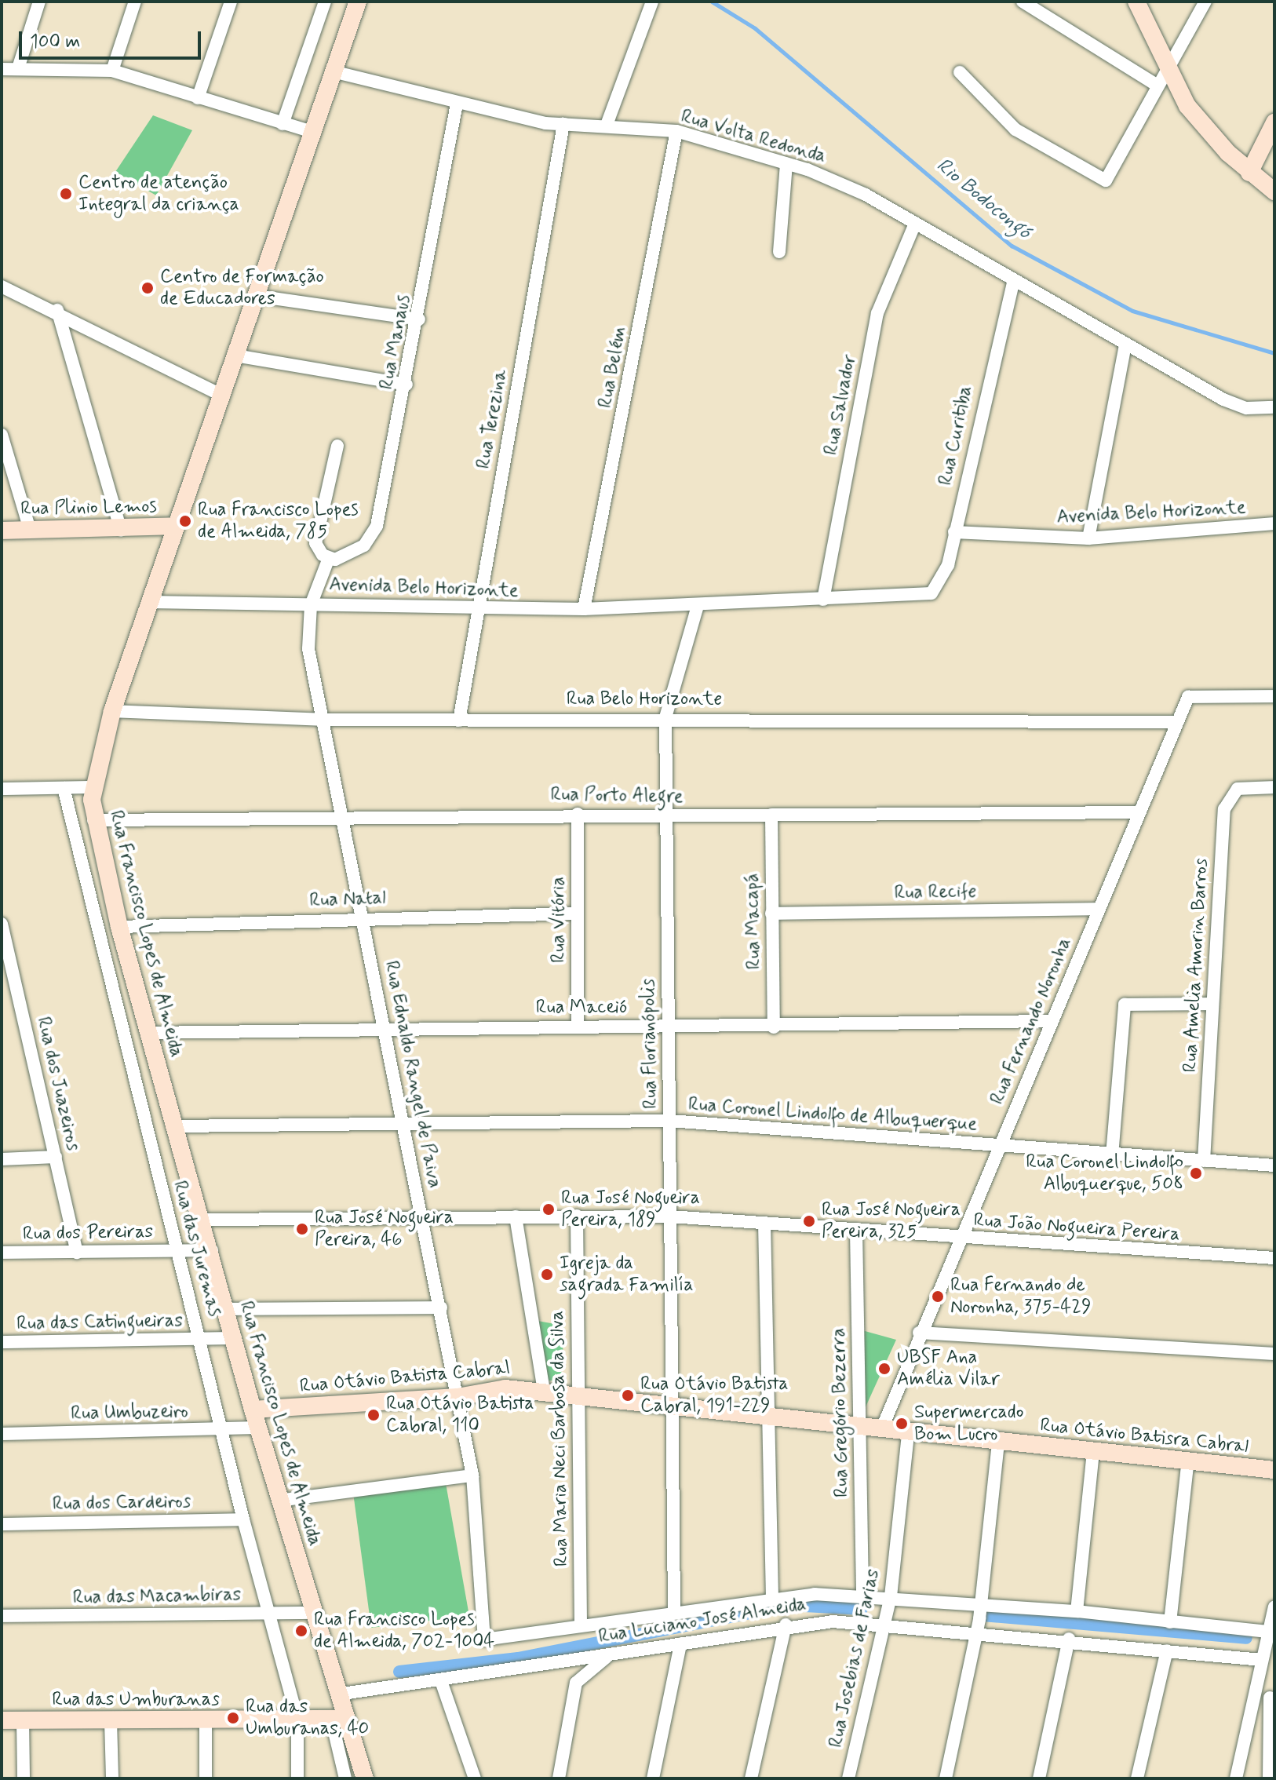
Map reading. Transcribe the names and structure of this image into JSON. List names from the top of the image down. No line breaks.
{"streets":{"main road":["Rua Plinio Lemos","Rua Francisco Lopes de Almeida","Rua Otávio Batista Cabral","Rua Otávio Batisra Cabral","Rua das Umburanas"],"street":["Rua Volta Redonda","Rua Manaus","Rua Belém","Rua Salvador","Rua Terezina","Rua Curitiba","Avenida Belo Horizonte","Rua Belo Horizonte","Rua Porto Alegre","Rua Recife","Rua Natal","Rua Vitória","Rua Macapá","Rua Amelia Amorin Barros","Rua Maceió","Rua Fernando Noronha","Rua Florianópolis","Rua Ednaldo Rangel de Paiva","Rua dos Juazeiros","Rua Coronel Lindolfo de Albuquerque","Rua João Nogueira Pereira","Rua dos Pereiras","Rua das Juremas","Rua das Catingueiras","Rua Umbuzeiro","Rua Gregório Bezerra","Rua Maria Neci Barbosa da Silva","Rua dos Cardeiros","Rua das Macambiras","Rua Luciano José Almeida","Rua Josebias de Farias"]},"crossings":[["Rua Volta Redonda","Rua Manaus"],["Rua Volta Redonda","Rua Belém"],["Rua Volta Redonda","Rua Salvador"],["Rua Volta Redonda","Rua Terezina"],["Rua Volta Redonda","Rua Curitiba"],["Rua Volta Redonda","Rua Francisco Lopes de Almeida"],["Rua Belém","Avenida Belo Horizonte"],["Rua Salvador","Rua Curitiba"],["Rua Terezina","Avenida Belo Horizonte"],["Rua Terezina","Rua Belo Horizonte"],["Rua Curitiba","Avenida Belo Horizonte"],["Rua Plinio Lemos","Rua Francisco Lopes de Almeida"],["Avenida Belo Horizonte","Rua Francisco Lopes de Almeida"],["Avenida Belo Horizonte","Rua Florianópolis"],["Rua Belo Horizonte","Rua Francisco Lopes de Almeida"],["Rua Belo Horizonte","Rua Fernando Noronha"],["Rua Belo Horizonte","Rua Florianópolis"],["Rua Porto Alegre","Rua Vitória"],["Rua Porto Alegre","Rua Macapá"],["Rua Porto Alegre","Rua Francisco Lopes de Almeida"],["Rua Porto Alegre","Rua Fernando Noronha"],["Rua Porto Alegre","Rua Florianópolis"],["Rua Porto Alegre","Rua Ednaldo Rangel de Paiva"],["Rua Recife","Rua Macapá"],["Rua Recife","Rua Fernando Noronha"],["Rua Natal","Rua Vitória"],["Rua Natal","Rua Francisco Lopes de Almeida"],["Rua Natal","Rua Ednaldo Rangel de Paiva"],["Rua Vitória","Rua Maceió"],["Rua Macapá","Rua Maceió"],["Rua Francisco Lopes de Almeida","Rua Maceió"],["Rua Francisco Lopes de Almeida","Rua Coronel Lindolfo de Albuquerque"],["Rua Francisco Lopes de Almeida","Rua João Nogueira Pereira"],["Rua Francisco Lopes de Almeida","Rua dos Pereiras"],["Rua Francisco Lopes de Almeida","Rua das Catingueiras"],["Rua Francisco Lopes de Almeida","Rua Otávio Batista Cabral"],["Rua Francisco Lopes de Almeida","Rua Umbuzeiro"],["Rua Francisco Lopes de Almeida","Rua das Macambiras"],["Rua Francisco Lopes de Almeida","Rua Luciano José Almeida"],["Rua Francisco Lopes de Almeida","Rua das Umburanas"],["Rua Amelia Amorin Barros","Rua Coronel Lindolfo de Albuquerque"],["Rua Maceió","Rua Fernando Noronha"],["Rua Maceió","Rua Florianópolis"],["Rua Maceió","Rua Ednaldo Rangel de Paiva"],["Rua Fernando Noronha","Rua Coronel Lindolfo de Albuquerque"],["Rua Fernando Noronha","Rua João Nogueira Pereira"],["Rua Fernando Noronha","Rua Otávio Batisra Cabral"],["Rua Florianópolis","Rua Coronel Lindolfo de Albuquerque"],["Rua Florianópolis","Rua João Nogueira Pereira"],["Rua Florianópolis","Rua Otávio Batista Cabral"],["Rua Florianópolis","Rua Luciano José Almeida"],["Rua Ednaldo Rangel de Paiva","Rua Coronel Lindolfo de Albuquerque"],["Rua Ednaldo Rangel de Paiva","Rua João Nogueira Pereira"],["Rua Ednaldo Rangel de Paiva","Rua Otávio Batista Cabral"],["Rua Ednaldo Rangel de Paiva","Rua Luciano José Almeida"],["Rua dos Juazeiros","Rua dos Pereiras"],["Rua João Nogueira Pereira","Rua Gregório Bezerra"],["Rua João Nogueira Pereira","Rua Maria Neci Barbosa da Silva"],["Rua dos Pereiras","Rua das Juremas"],["Rua das Juremas","Rua das Catingueiras"],["Rua das Juremas","Rua Umbuzeiro"],["Rua das Juremas","Rua dos Cardeiros"],["Rua das Juremas","Rua das Macambiras"],["Rua das Juremas","Rua das Umburanas"],["Rua Otávio Batista Cabral","Rua Gregório Bezerra"],["Rua Otávio Batista Cabral","Rua Otávio Batisra Cabral"],["Rua Otávio Batista Cabral","Rua Maria Neci Barbosa da Silva"],["Rua Gregório Bezerra","Rua Otávio Batisra Cabral"],["Rua Gregório Bezerra","Rua Luciano José Almeida"],["Rua Otávio Batisra Cabral","Rua Josebias de Farias"],["Rua Maria Neci Barbosa da Silva","Rua Luciano José Almeida"],["Rua Luciano José Almeida","Rua Josebias de Farias"]],"water":["Rio Bodocongó"],"places":["Centro de atenção Integral da criança","Centro de Formação de Educadores","Rua Francisco Lopes de Almeida, 785","Rua Coronel Lindolfo Albuquerque, 508","Rua José Nogueira Pereira, 189","Rua José Nogueira Pereira, 325","Rua José Nogueira Pereira, 46","Igreja da sagrada Familía","Rua Fernando de Noronha, 375-429","UBSF Ana Amélia Vilar","Rua Otávio Batista Cabral, 191-229","Rua Otávio Batista Cabral, 110","Supermercado Bom Lucro","Rua Francisco Lopes de Almeida, 702-1004","Rua das Umburanas, 40"],"scale_bar":"100 m"}
